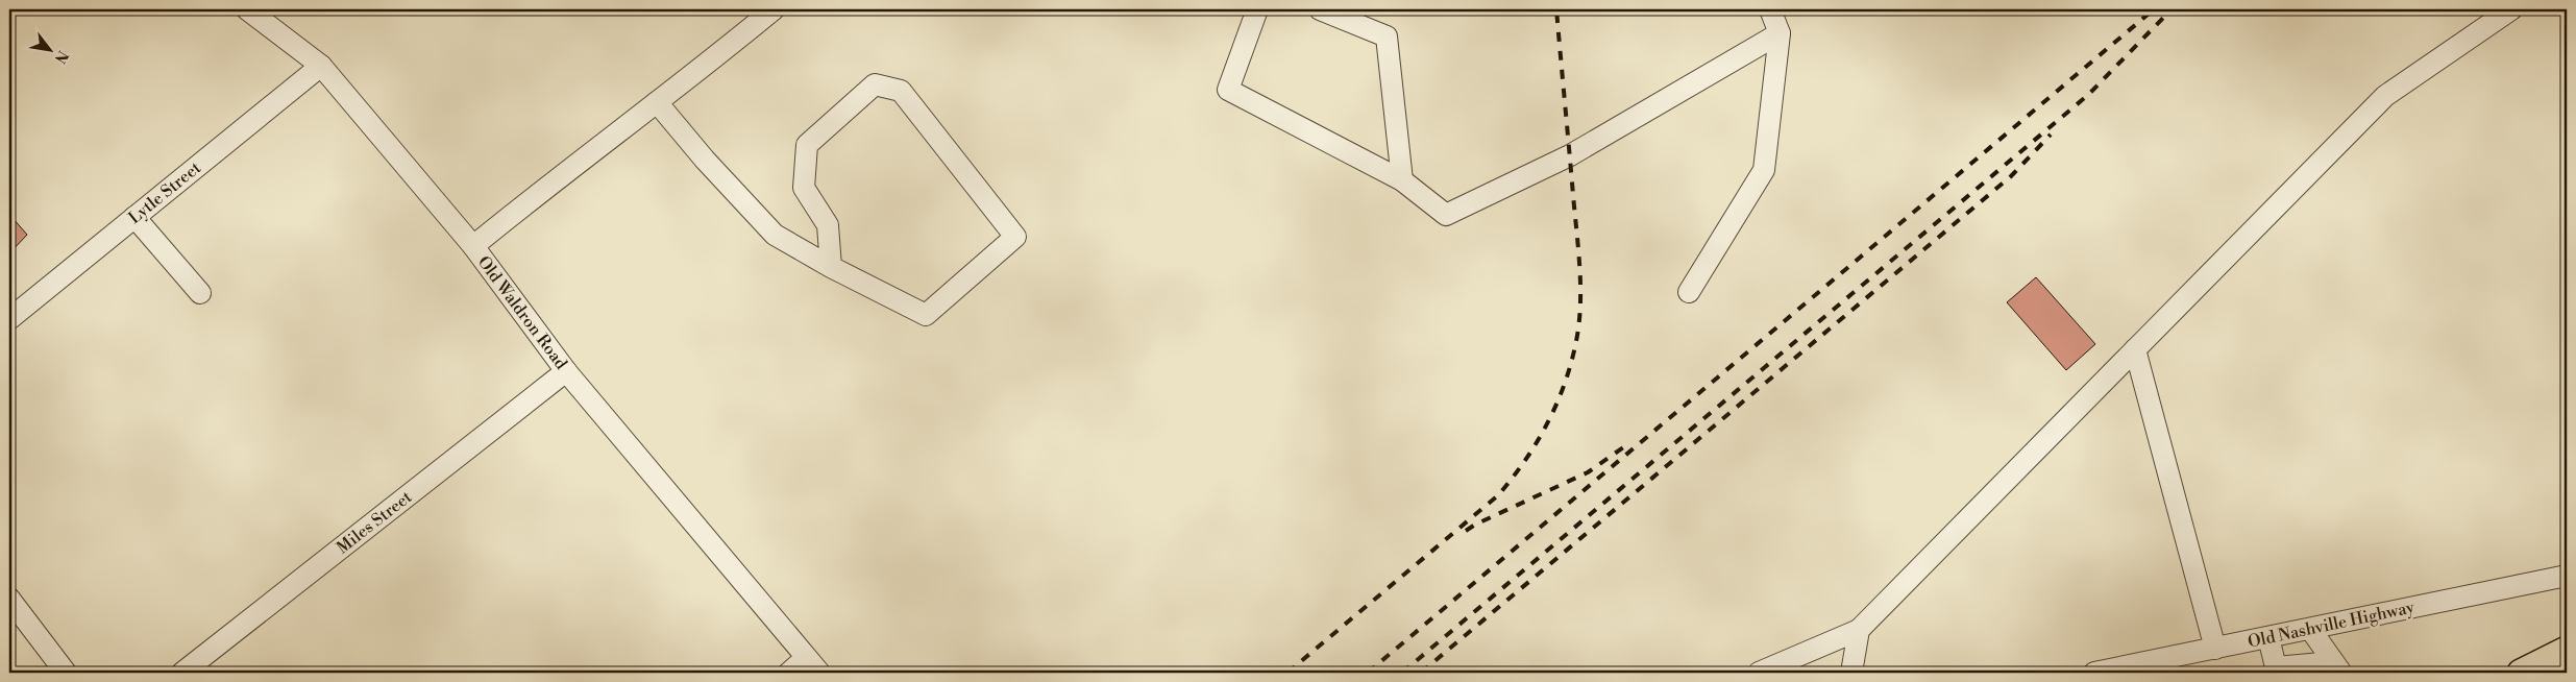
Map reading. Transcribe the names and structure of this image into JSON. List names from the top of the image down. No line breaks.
{"streets":{"street":["Lytle Street","Old Waldron Road","Miles Street","Old Nashville Highway"]},"crossings":[["Old Waldron Road","Miles Street"]],"north":"bottom right"}
